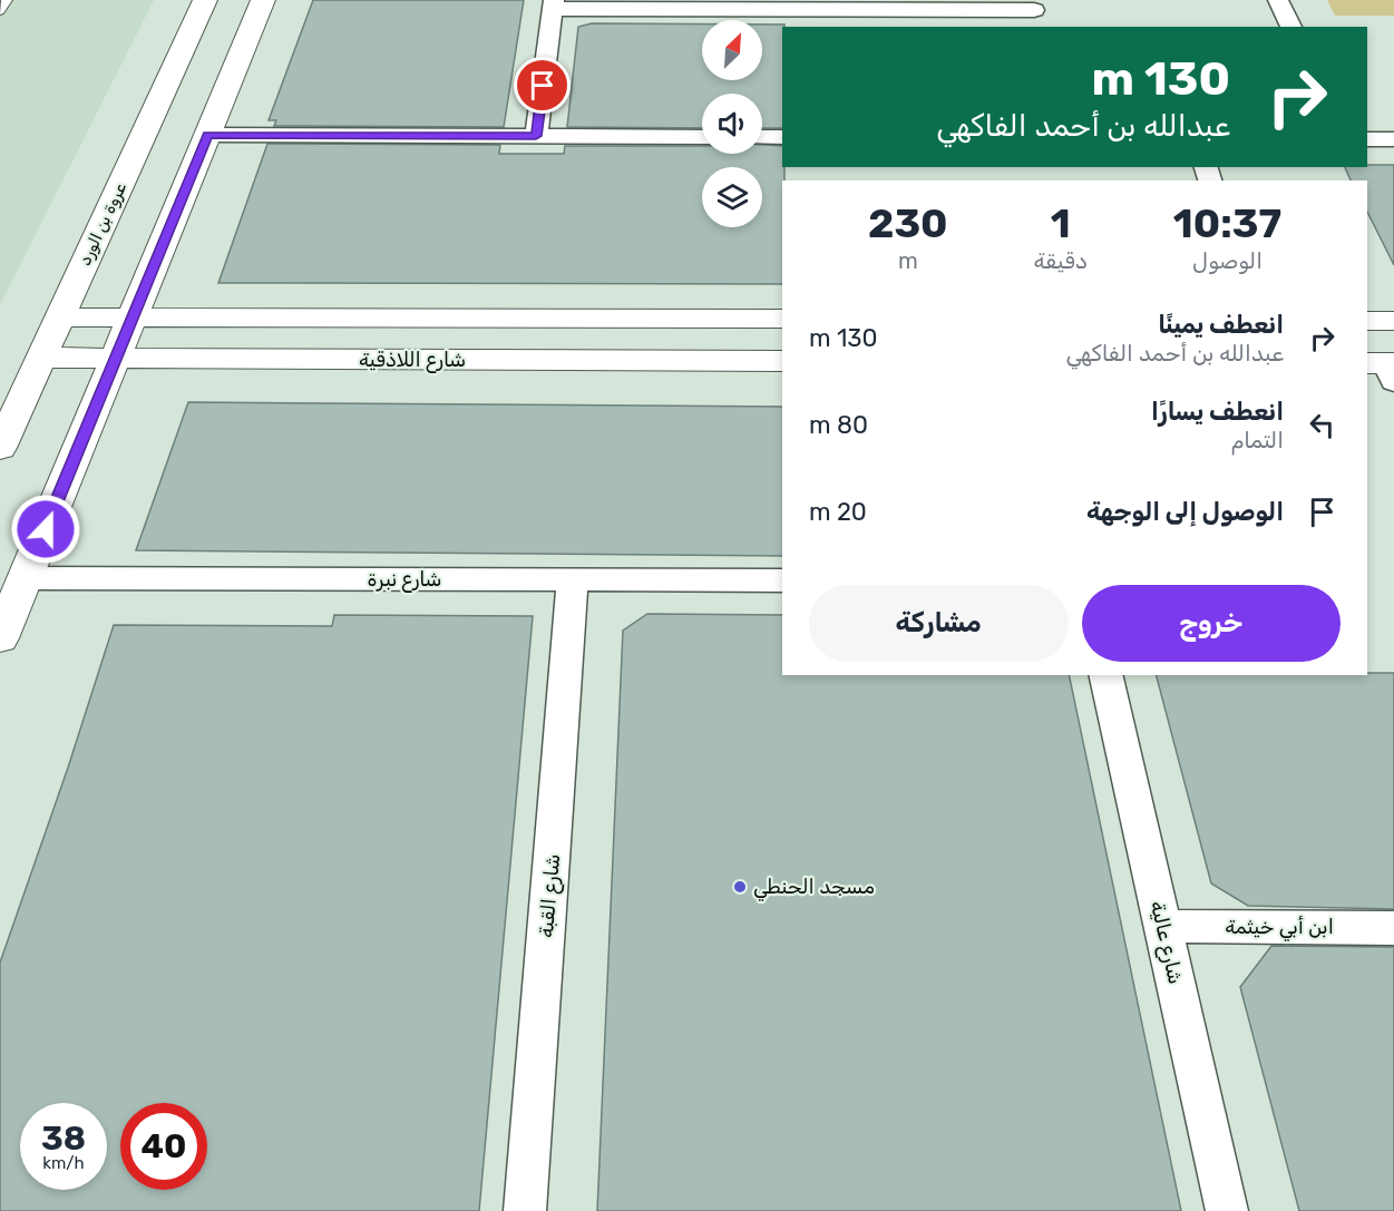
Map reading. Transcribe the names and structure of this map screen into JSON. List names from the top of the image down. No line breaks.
{"streets":{"street":["عروة بن الورد","شارع اللاذقية","شارع نبرة","شارع القبة","ابن أبي خيثمة","شارع عالية"]},"crossings":[["عروة بن الورد","شارع اللاذقية"],["شارع نبرة","شارع القبة"],["ابن أبي خيثمة","شارع عالية"]],"places":["مسجد الحنطي"],"north":"top right","page":{"turn":["130 m","عبدالله بن أحمد الفاكهي"],"eta":["10:37","الوصول","1","دقيقة","230","m"],"list":[{"name":"انعطف يمينًا","note":"عبدالله بن أحمد الفاكهي","value":"130 m"},{"name":"انعطف يسارًا","note":"التمام","value":"80 m"},{"name":"الوصول إلى الوجهة","value":"20 m"}],"buttons":["خروج","مشاركة"],"speed":"38 km/h","limit":"40"}}
